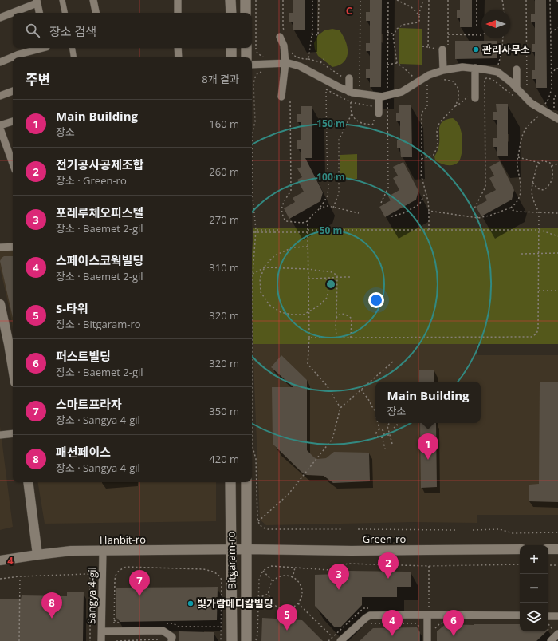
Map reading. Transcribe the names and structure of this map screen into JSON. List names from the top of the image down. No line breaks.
{"streets":{"main road":["Bitgaram-ro"],"street":["Green-ro","Hanbit-ro","Sangya 4-gil"]},"crossings":[["Green-ro","Hanbit-ro"],["Green-ro","Bitgaram-ro"],["Hanbit-ro","Bitgaram-ro"],["Hanbit-ro","Sangya 4-gil"]],"places":["관리사무소","빛가람메디칼빌딩"],"north":"left","page":{"search":"장소 검색","heading":["주변","8개 결과"],"list":[{"mark":"1","name":"Main Building","note":"장소","value":"160 m"},{"mark":"2","name":"전기공사공제조합","note":"장소 · Green-ro","value":"260 m"},{"mark":"3","name":"포레루체오피스텔","note":"장소 · Baemet 2-gil","value":"270 m"},{"mark":"4","name":"스페이스코웍빌딩","note":"장소 · Baemet 2-gil","value":"310 m"},{"mark":"5","name":"S-타워","note":"장소 · Bitgaram-ro","value":"320 m"},{"mark":"6","name":"퍼스트빌딩","note":"장소 · Baemet 2-gil","value":"320 m"},{"mark":"7","name":"스마트프라자","note":"장소 · Sangya 4-gil","value":"350 m"},{"mark":"8","name":"패션페이스","note":"장소 · Sangya 4-gil","value":"420 m"}],"popup":["Main Building","장소"],"pins":["1","2","3","7","8","5","4","6"],"map_buttons":["+","−"]},"grid":{"columns":["C"],"rows":["4"]},"rings":["150 m","100 m","50 m"]}
